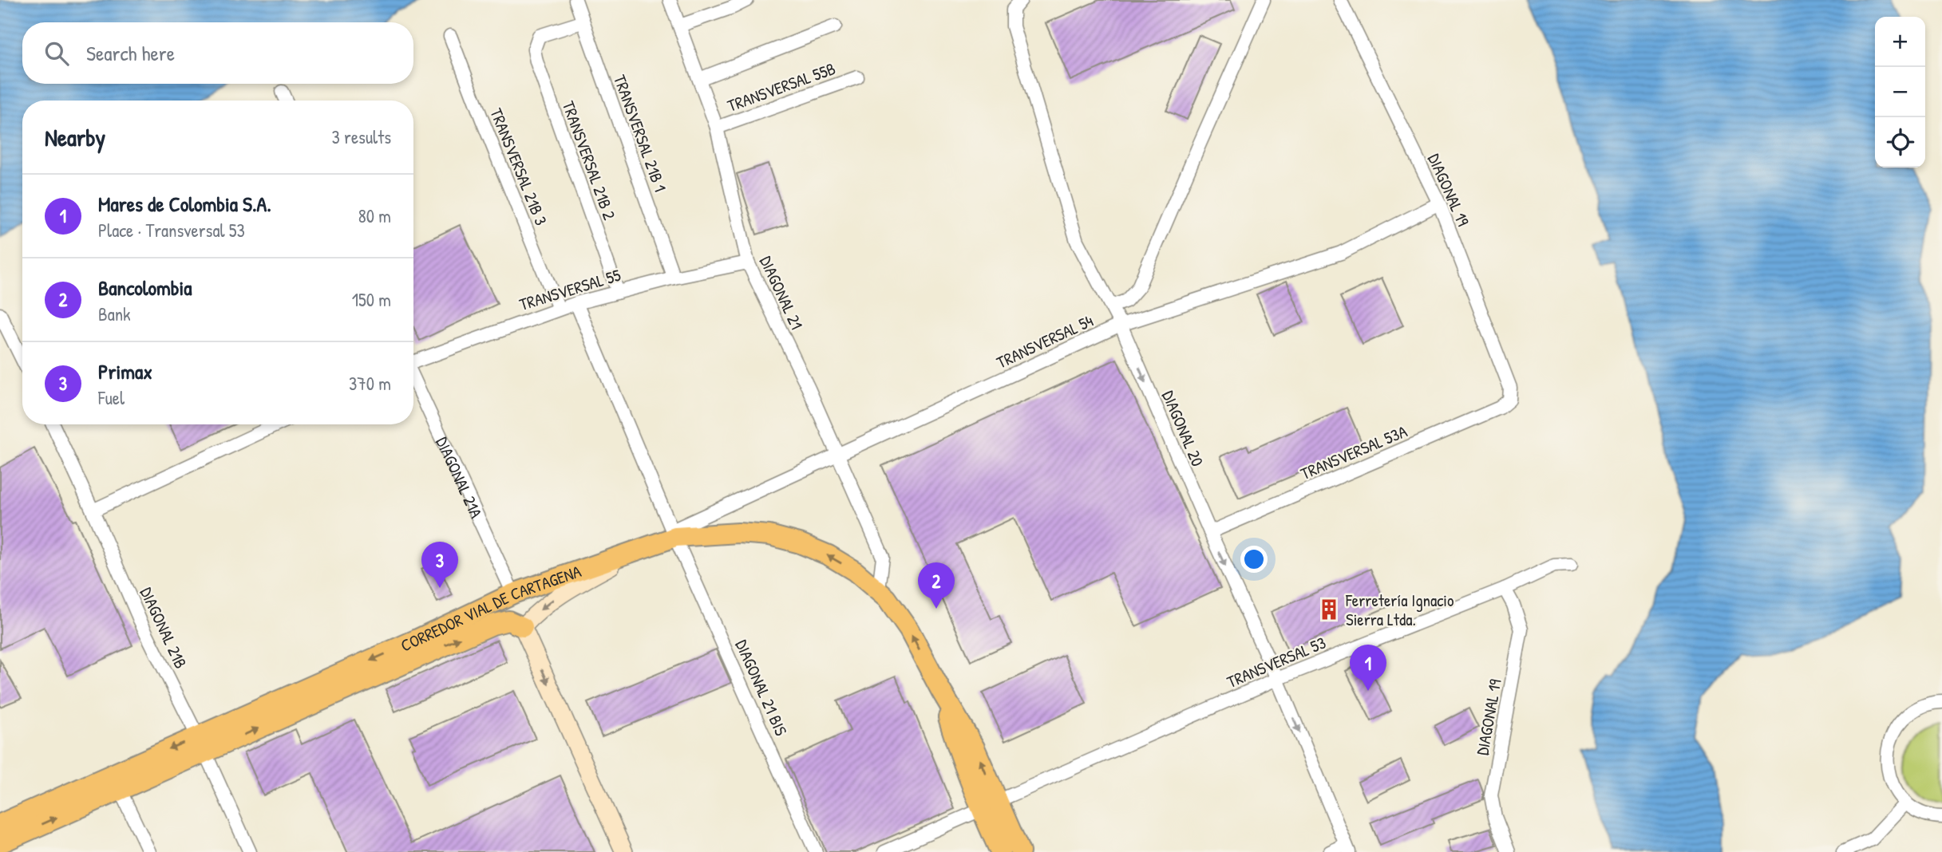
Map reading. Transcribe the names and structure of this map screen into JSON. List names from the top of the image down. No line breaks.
{"streets":{"main road":["CORREDOR VIAL DE CARTAGENA"],"street":["TRANSVERSAL 55B","TRANSVERSAL 21B 1","TRANSVERSAL 21B 2","TRANSVERSAL 21B 3","DIAGONAL 19","TRANSVERSAL 55","DIAGONAL 21","TRANSVERSAL 54","DIAGONAL 20","TRANSVERSAL 53A","DIAGONAL 21A","DIAGONAL 21B","TRANSVERSAL 53","DIAGONAL 21 BIS"]},"crossings":[["TRANSVERSAL 55B","DIAGONAL 21"],["TRANSVERSAL 21B 1","TRANSVERSAL 21B 2"],["TRANSVERSAL 21B 1","TRANSVERSAL 55"],["TRANSVERSAL 21B 2","TRANSVERSAL 55"],["TRANSVERSAL 21B 3","TRANSVERSAL 55"],["DIAGONAL 19","TRANSVERSAL 54"],["DIAGONAL 19","TRANSVERSAL 53A"],["DIAGONAL 19","TRANSVERSAL 53"],["TRANSVERSAL 55","DIAGONAL 21"],["DIAGONAL 21","TRANSVERSAL 54"],["DIAGONAL 21","CORREDOR VIAL DE CARTAGENA"],["TRANSVERSAL 54","DIAGONAL 20"],["TRANSVERSAL 54","CORREDOR VIAL DE CARTAGENA"],["TRANSVERSAL 54","DIAGONAL 21 BIS"],["DIAGONAL 20","TRANSVERSAL 53A"],["DIAGONAL 20","TRANSVERSAL 53"],["DIAGONAL 21A","CORREDOR VIAL DE CARTAGENA"],["CORREDOR VIAL DE CARTAGENA","DIAGONAL 21B"],["CORREDOR VIAL DE CARTAGENA","TRANSVERSAL 53"],["CORREDOR VIAL DE CARTAGENA","DIAGONAL 21 BIS"]],"one_way":["DIAGONAL 20"],"places":{"building":["Ferretería Ignacio Sierra Ltda."]},"page":{"map_buttons":["+","−"],"search":"Search here","heading":["Nearby","3 results"],"list":[{"mark":"1","name":"Mares de Colombia S.A.","note":"Place · Transversal 53","value":"80 m"},{"mark":"2","name":"Bancolombia","note":"Bank","value":"150 m"},{"mark":"3","name":"Primax","note":"Fuel","value":"370 m"}],"pins":["3","2","1"]}}
